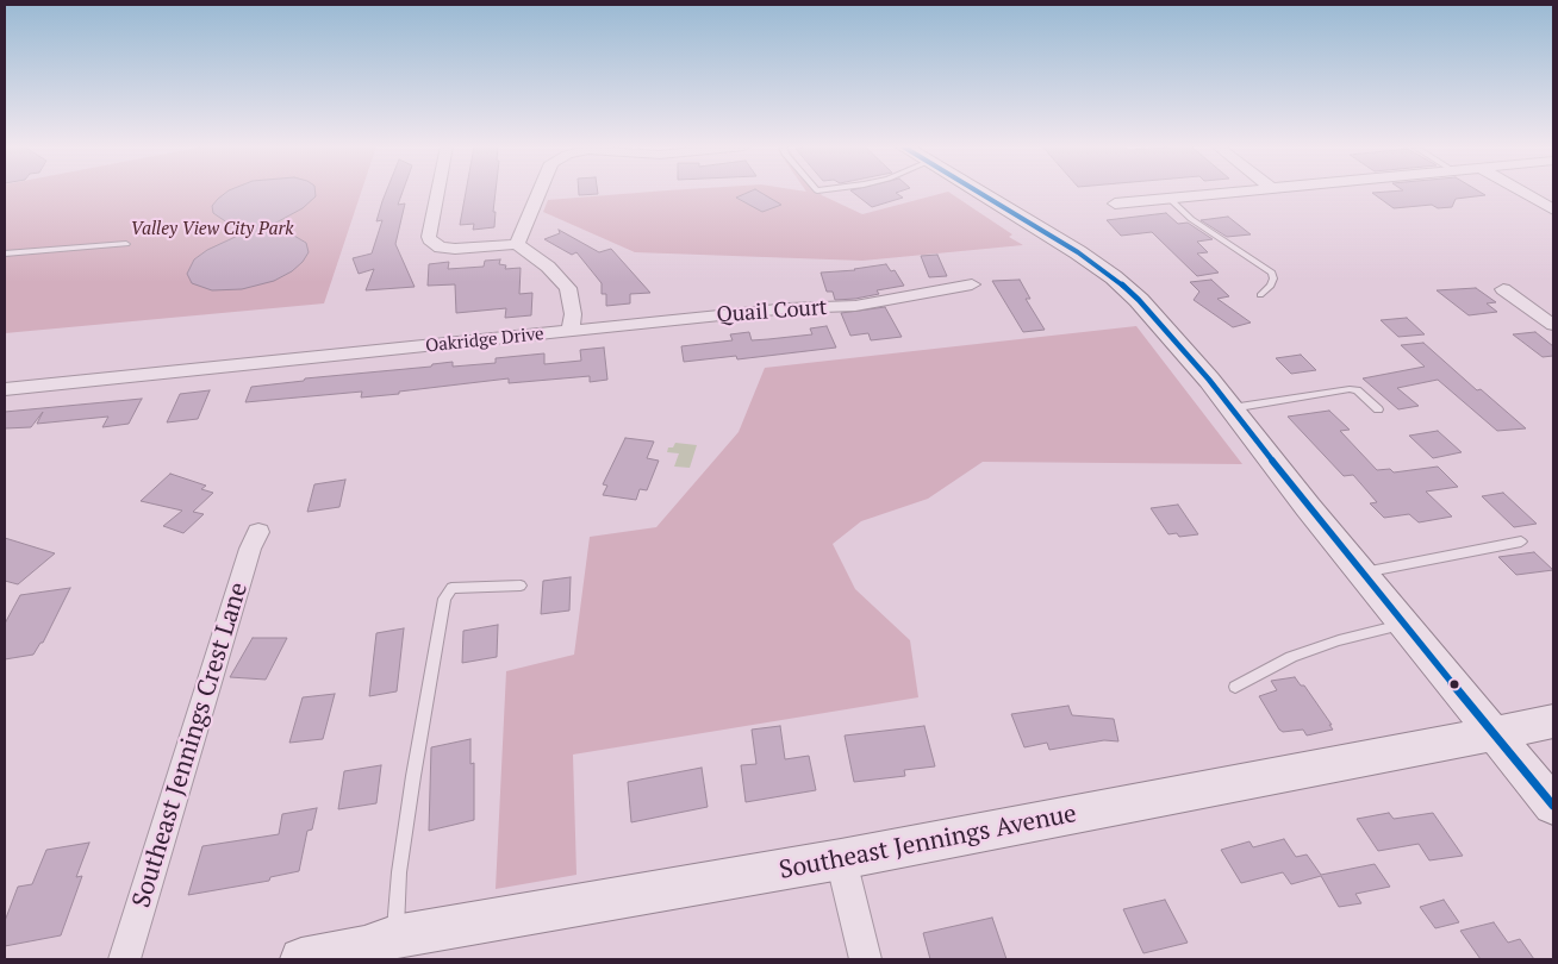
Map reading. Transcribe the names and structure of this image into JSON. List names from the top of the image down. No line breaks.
{"streets":{"main road":["Southeast Jennings Avenue"],"street":["Quail Court","Oakridge Drive","Southeast Jennings Crest Lane"]},"crossings":[["Quail Court","Oakridge Drive"]],"parks":["Valley View City Park"]}
